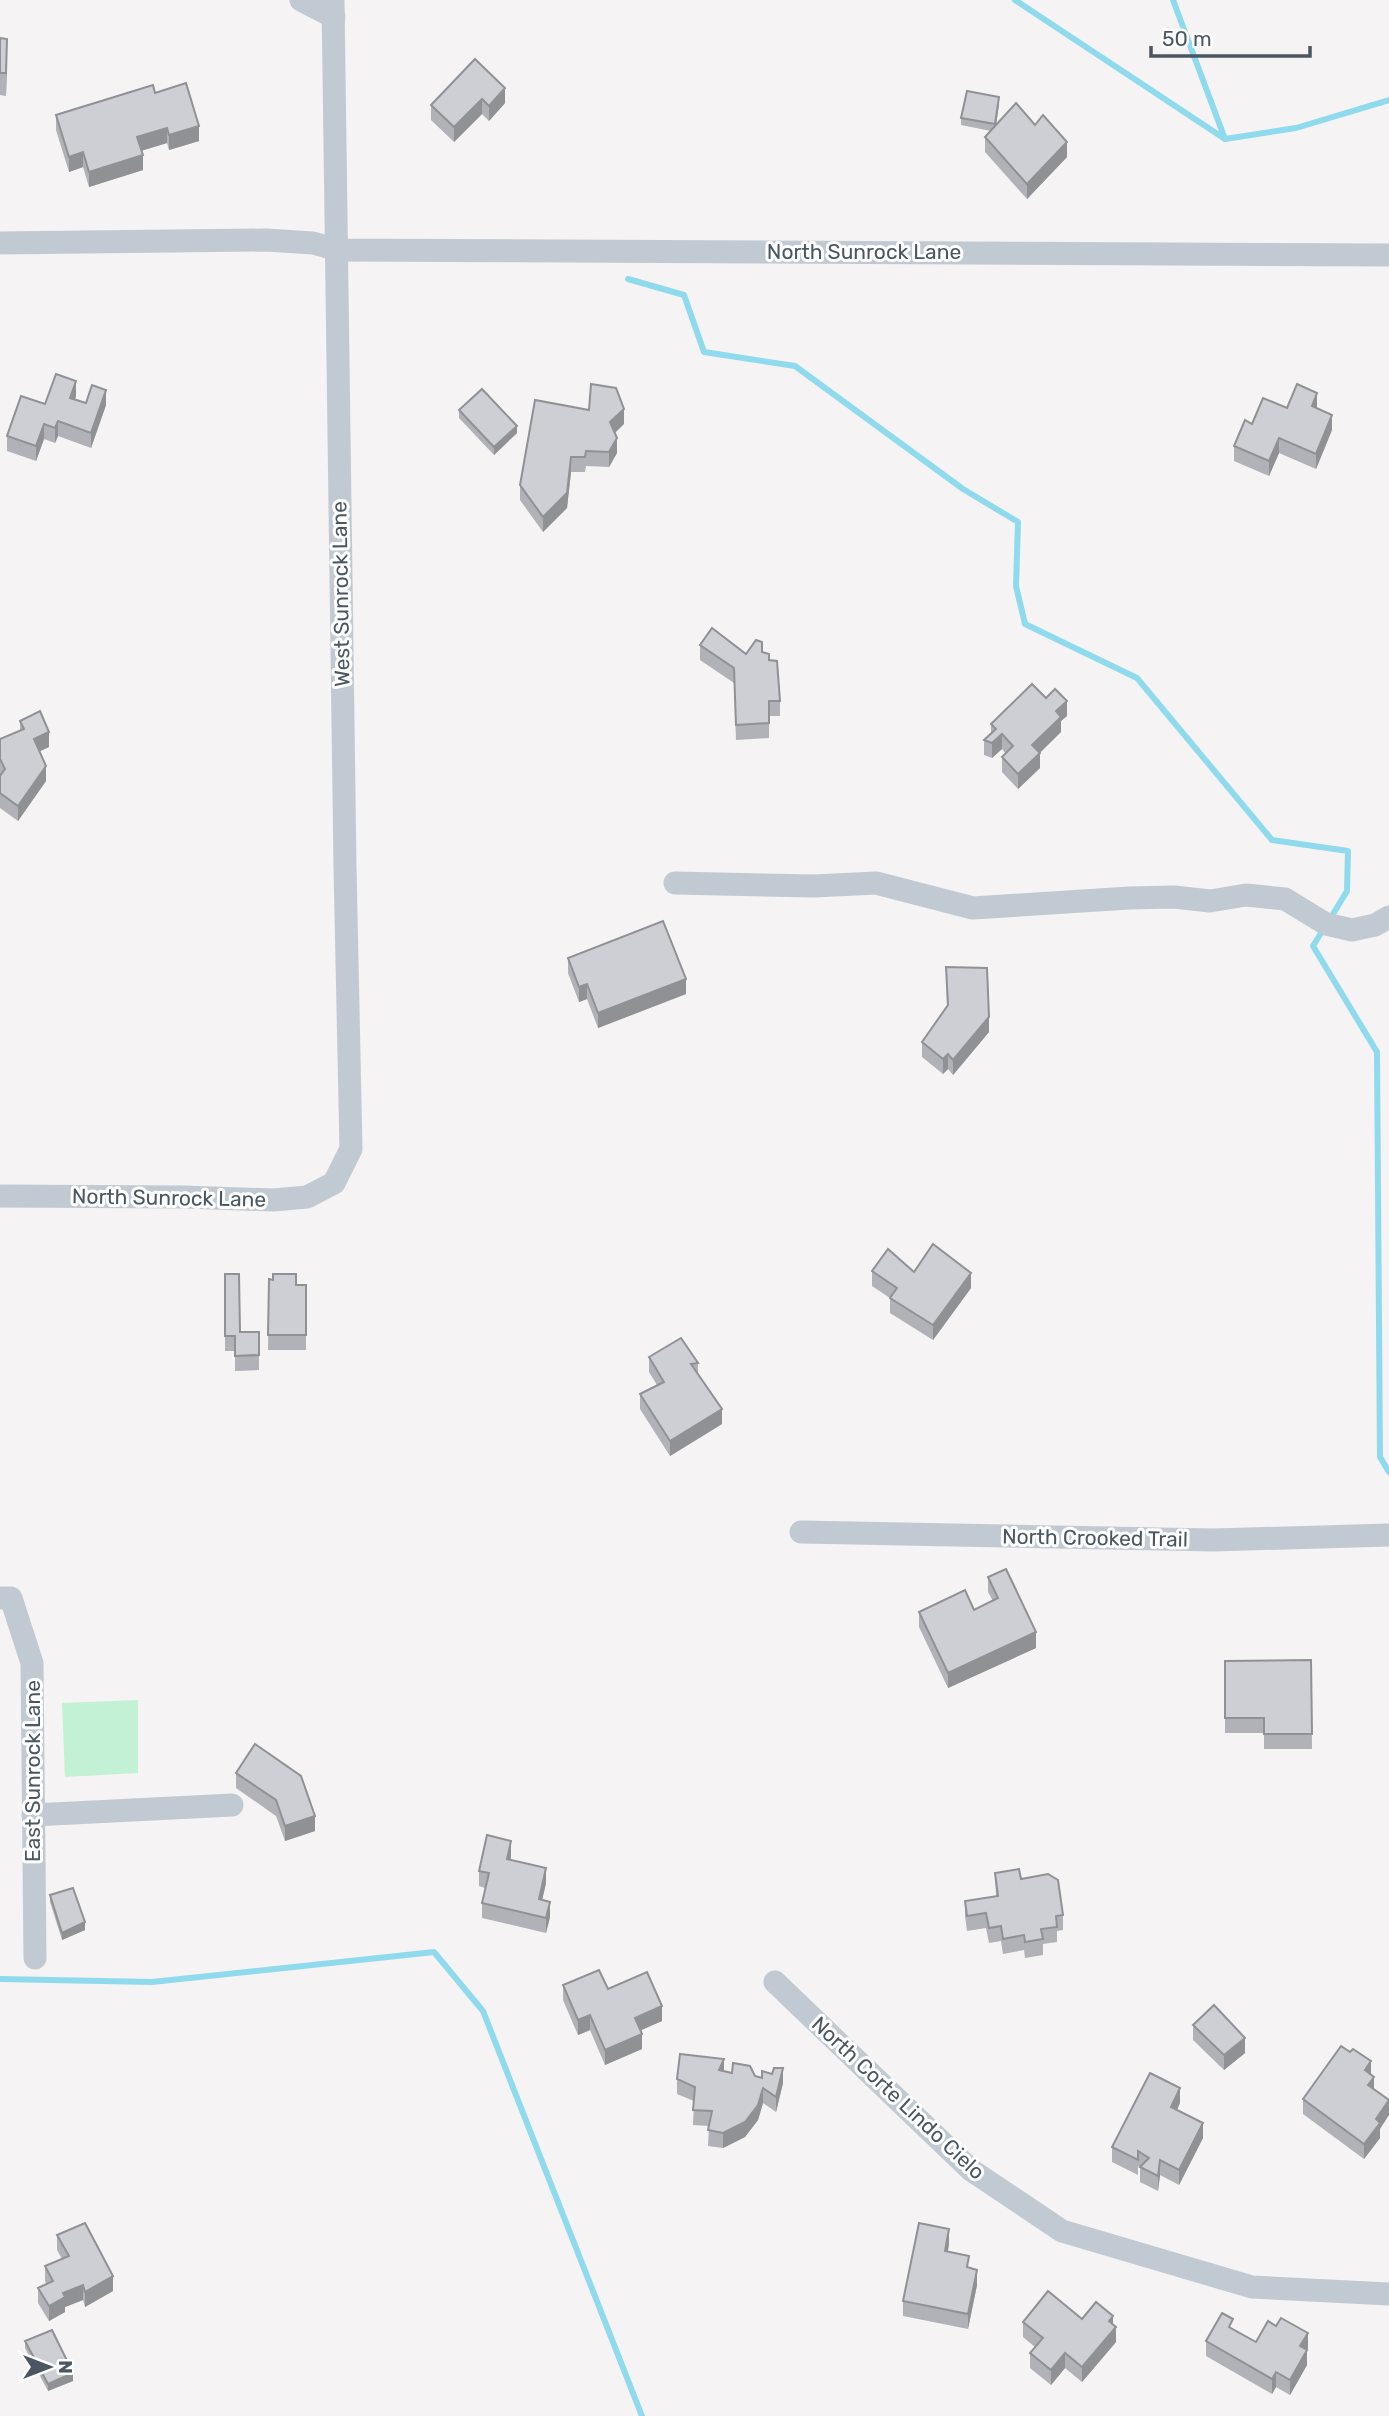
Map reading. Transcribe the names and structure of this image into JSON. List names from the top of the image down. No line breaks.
{"streets":{"street":["North Sunrock Lane","West Sunrock Lane","North Crooked Trail","East Sunrock Lane","North Corte Lindo Cielo"]},"crossings":[["North Sunrock Lane","West Sunrock Lane"]],"scale_bar":"50 m","north":"right"}
